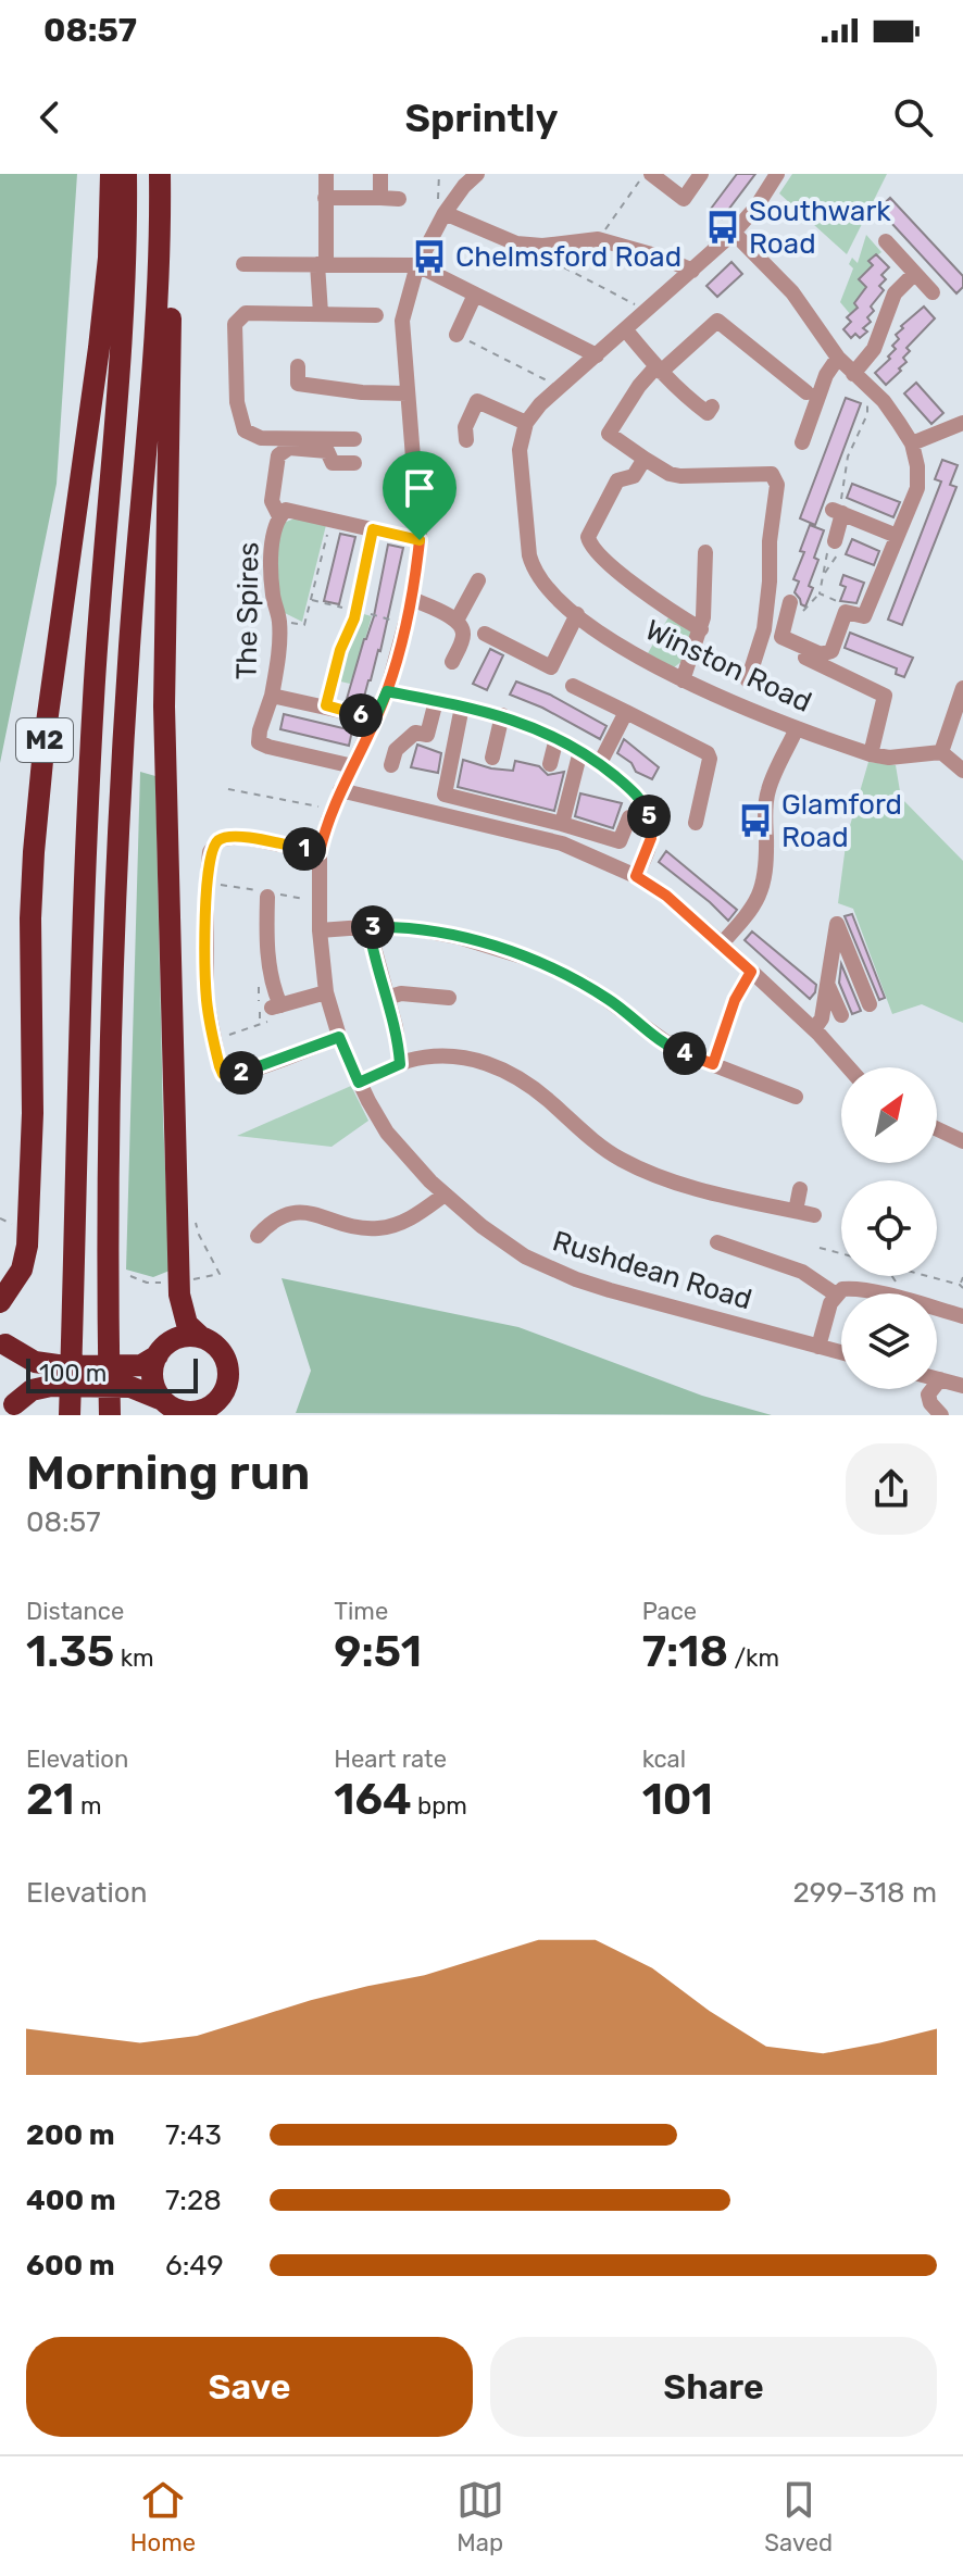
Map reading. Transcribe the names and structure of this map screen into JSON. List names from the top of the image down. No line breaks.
{"streets":{"highway":["M2"],"street":["The Spires","Winston Road","Rushdean Road"]},"crossings":[["The Spires","Rushdean Road"]],"places":{"bus stop":["Southwark Road","Chelmsford Road","Glamford Road"]},"scale_bar":"100 m","north":"top right","page":{"status":"08:57","header":"Sprintly","pins":["6","5","1","3","4","2"],"scale":"100 m","heading":["Morning run","08:57"],"stats":[["Distance","1.35 km"],["Time","9:51"],["Pace","7:18 /km"],["Elevation","21 m"],["Heart rate","164 bpm"],["kcal","101"]],"chart":["Elevation","299–318 m"],"list":[{"name":"200 m","note":"7:43"},{"name":"400 m","note":"7:28"},{"name":"600 m","note":"6:49"}],"buttons":["Save","Share"],"tabs":["Home","Map","Saved"]}}
